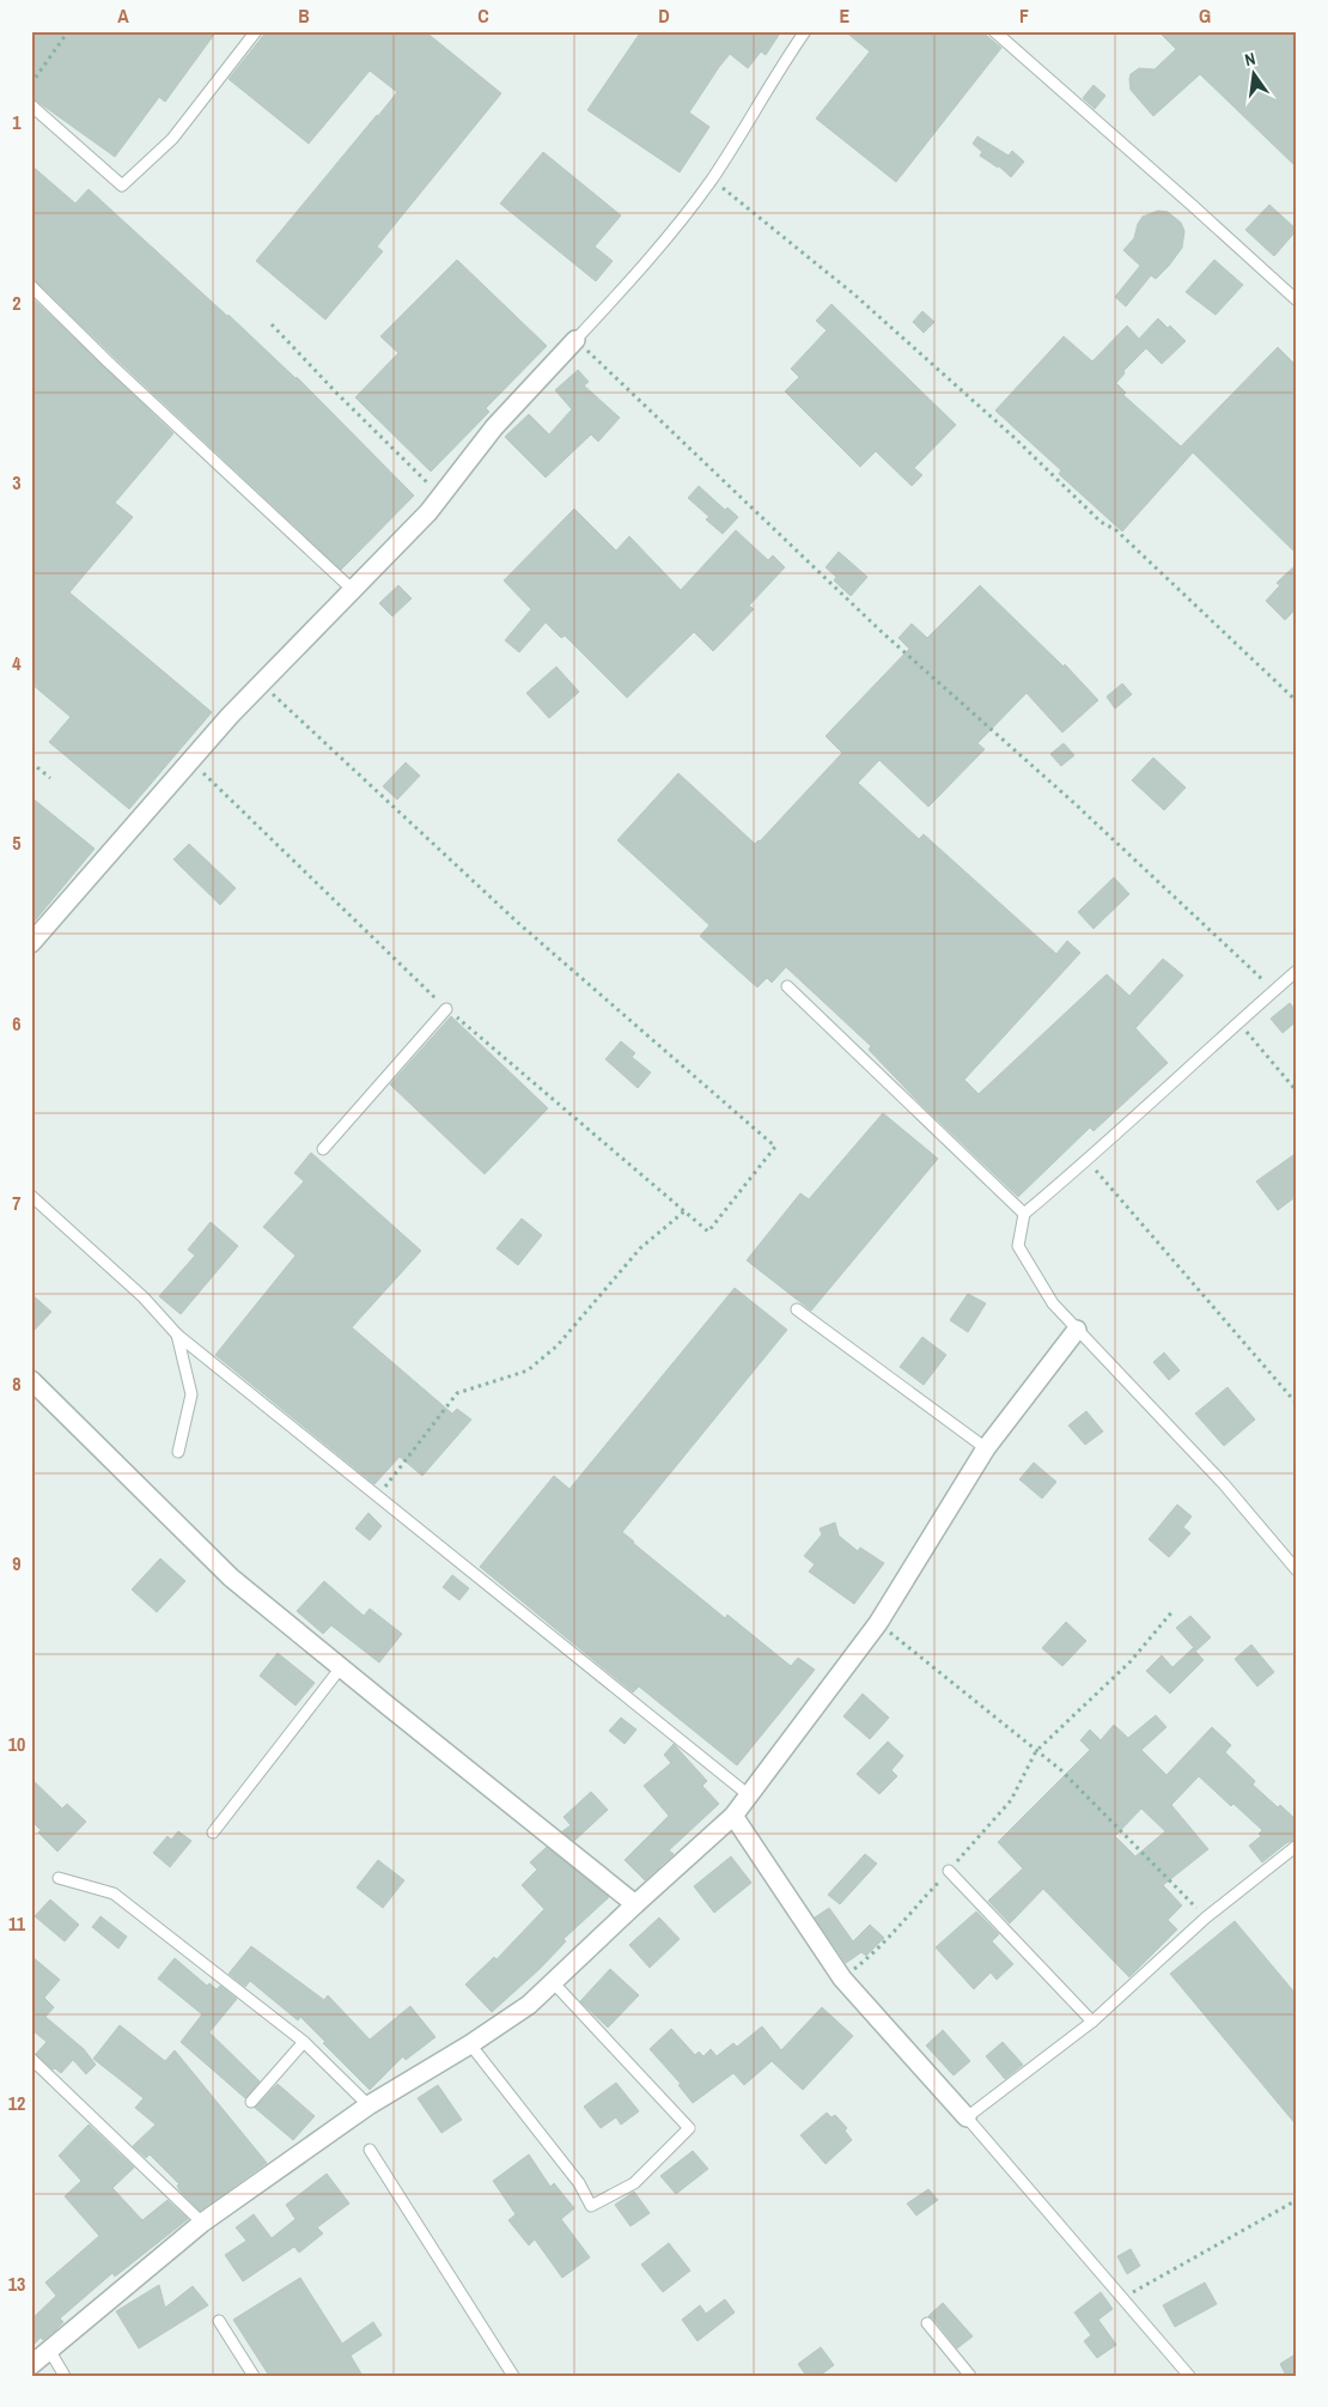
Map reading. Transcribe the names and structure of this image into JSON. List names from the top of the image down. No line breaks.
{"north":"top","grid":{"columns":["A","B","C","D","E","F","G"],"rows":["1","2","3","4","5","6","7","8","9","10","11","12","13"]}}
